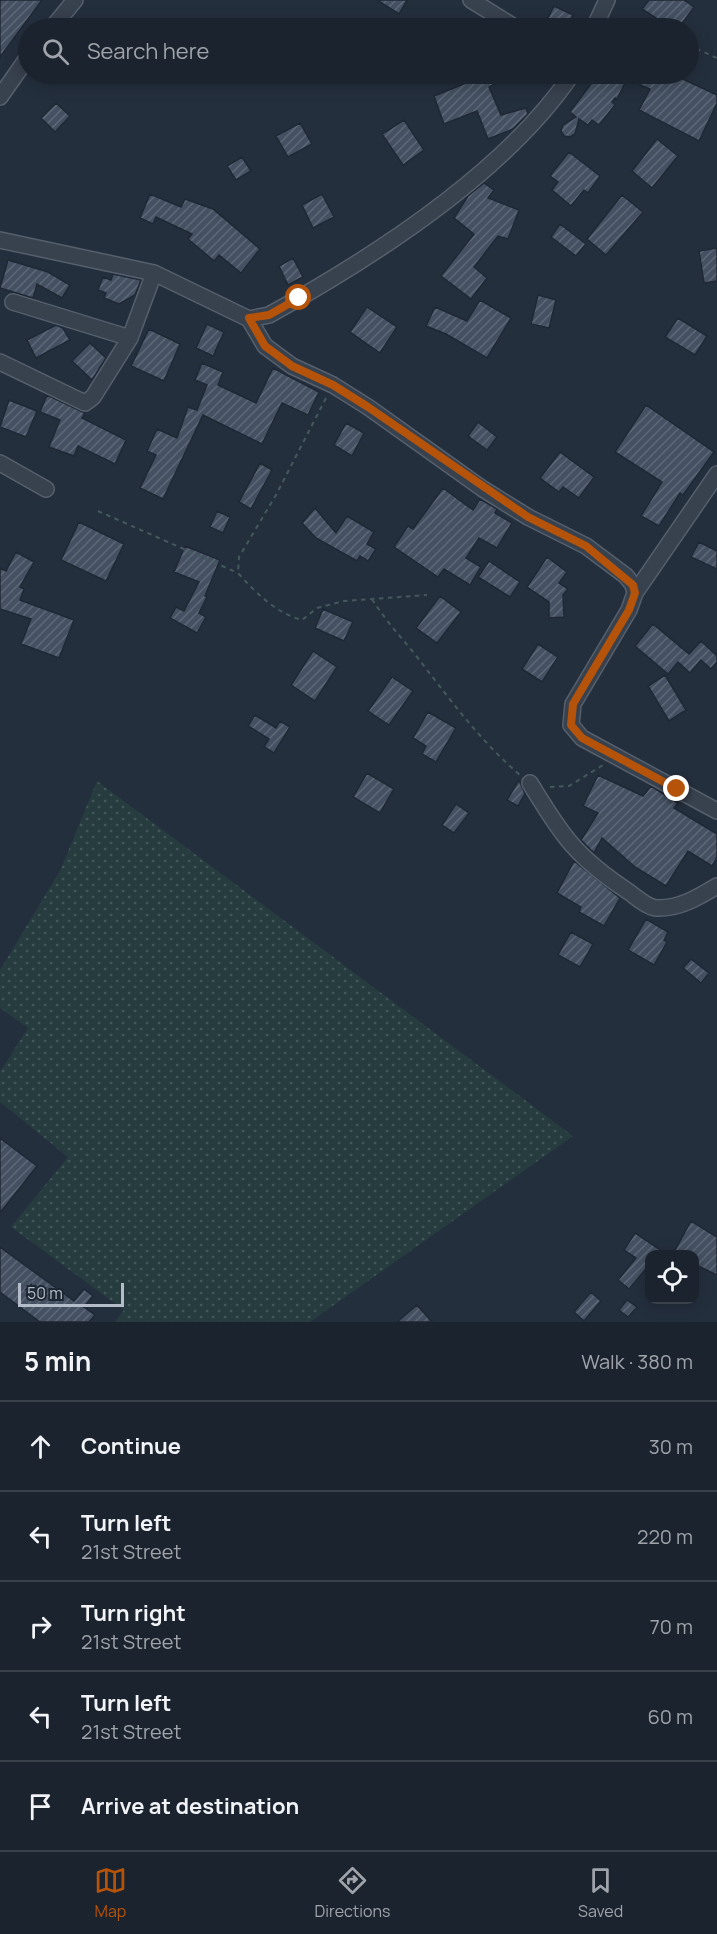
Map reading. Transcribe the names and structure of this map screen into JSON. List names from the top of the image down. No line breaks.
{"scale_bar":"50 m","page":{"search":"Search here","scale":"50 m","heading":["5 min","Walk · 380 m"],"list":[["Continue","30 m"],["Turn left","21st Street","220 m"],["Turn right","21st Street","70 m"],["Turn left","21st Street","60 m"],"Arrive at destination"],"nav":["Map","Directions","Saved"]}}
